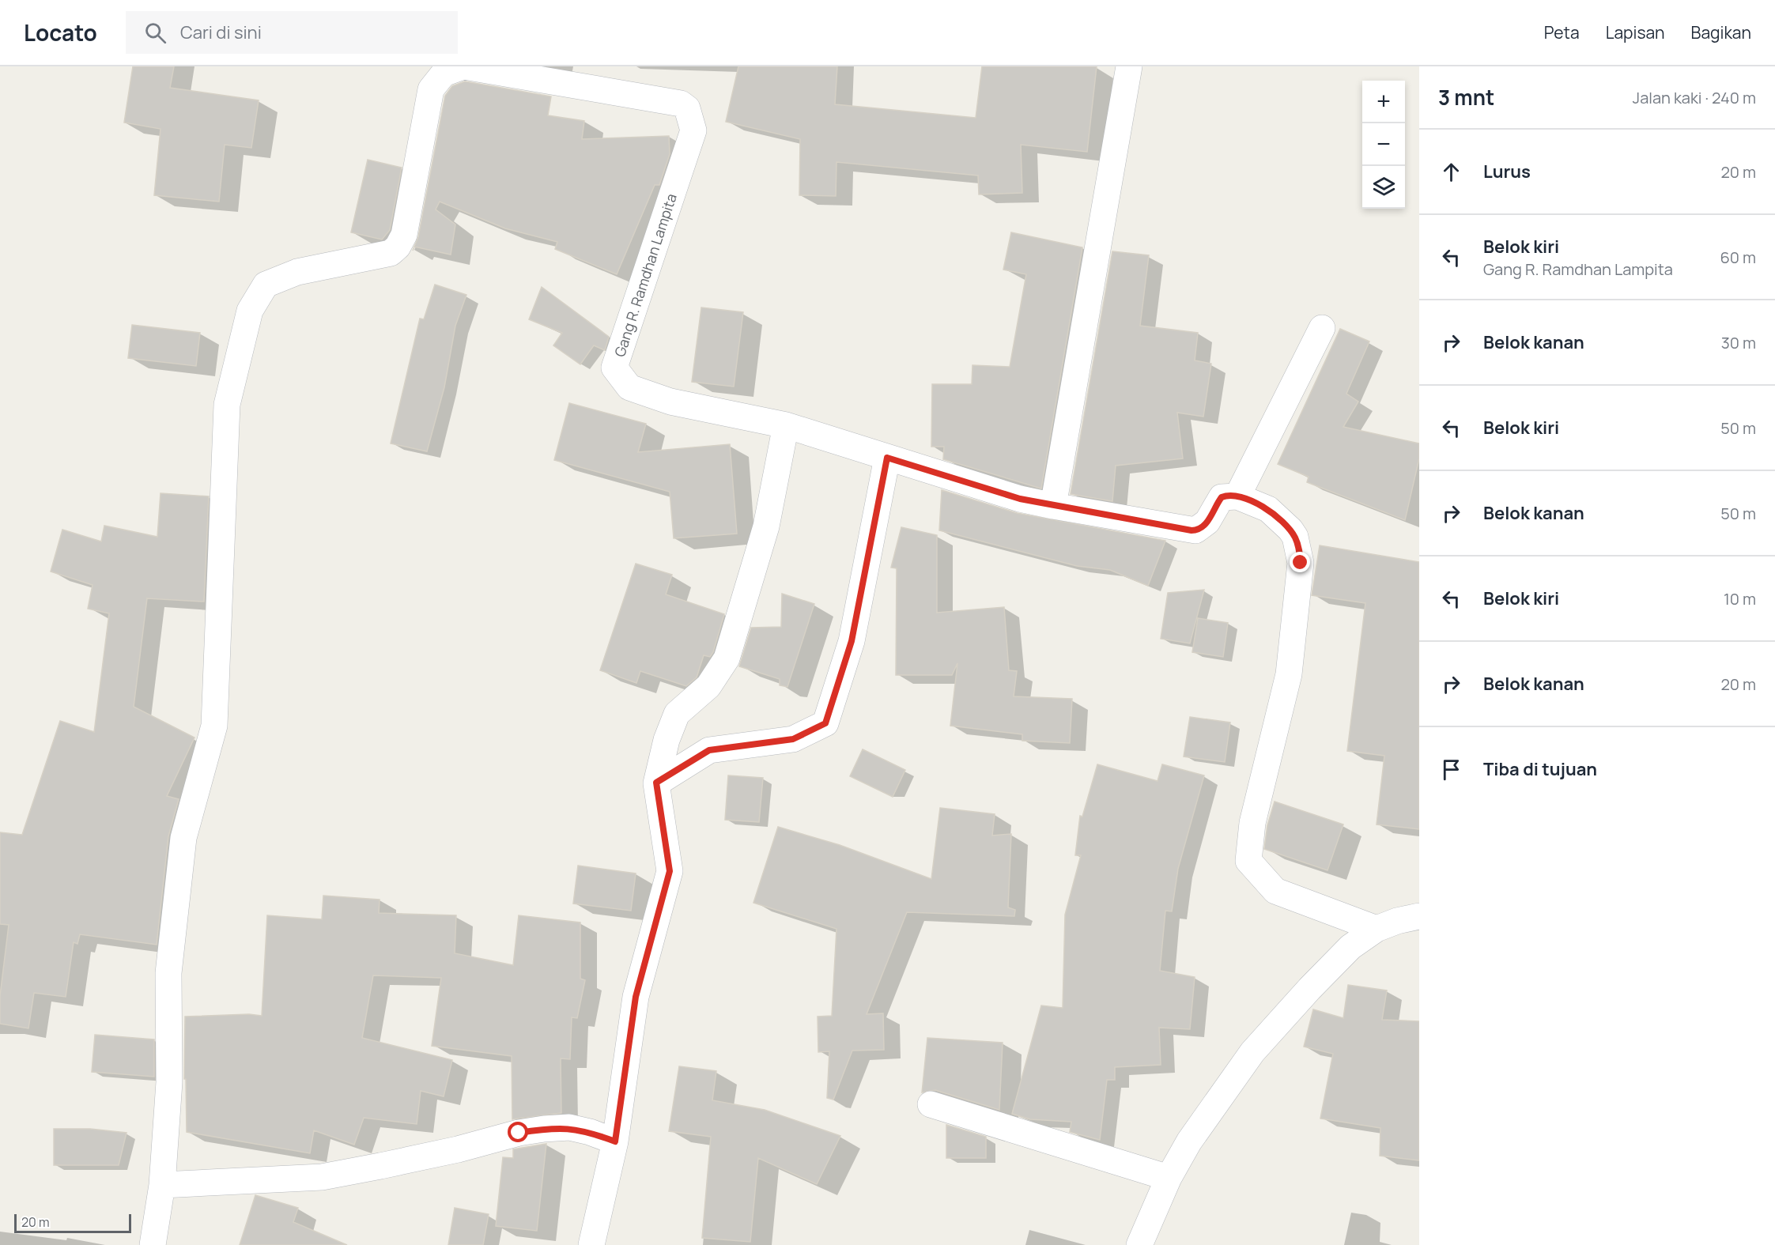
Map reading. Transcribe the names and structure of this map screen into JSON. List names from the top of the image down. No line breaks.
{"streets":{"street":["Gang R. Ramdhan Lampita"]},"scale_bar":"20 m","page":{"header":"Locato","search":"Cari di sini","nav":["Peta","Lapisan","Bagikan"],"heading":["3 mnt","Jalan kaki · 240 m"],"map_buttons":["+","−"],"list":[["Lurus","20 m"],["Belok kiri","Gang R. Ramdhan Lampita","60 m"],["Belok kanan","30 m"],["Belok kiri","50 m"],["Belok kanan","50 m"],["Belok kiri","10 m"],["Belok kanan","20 m"],"Tiba di tujuan"],"scale":"20 m"}}
